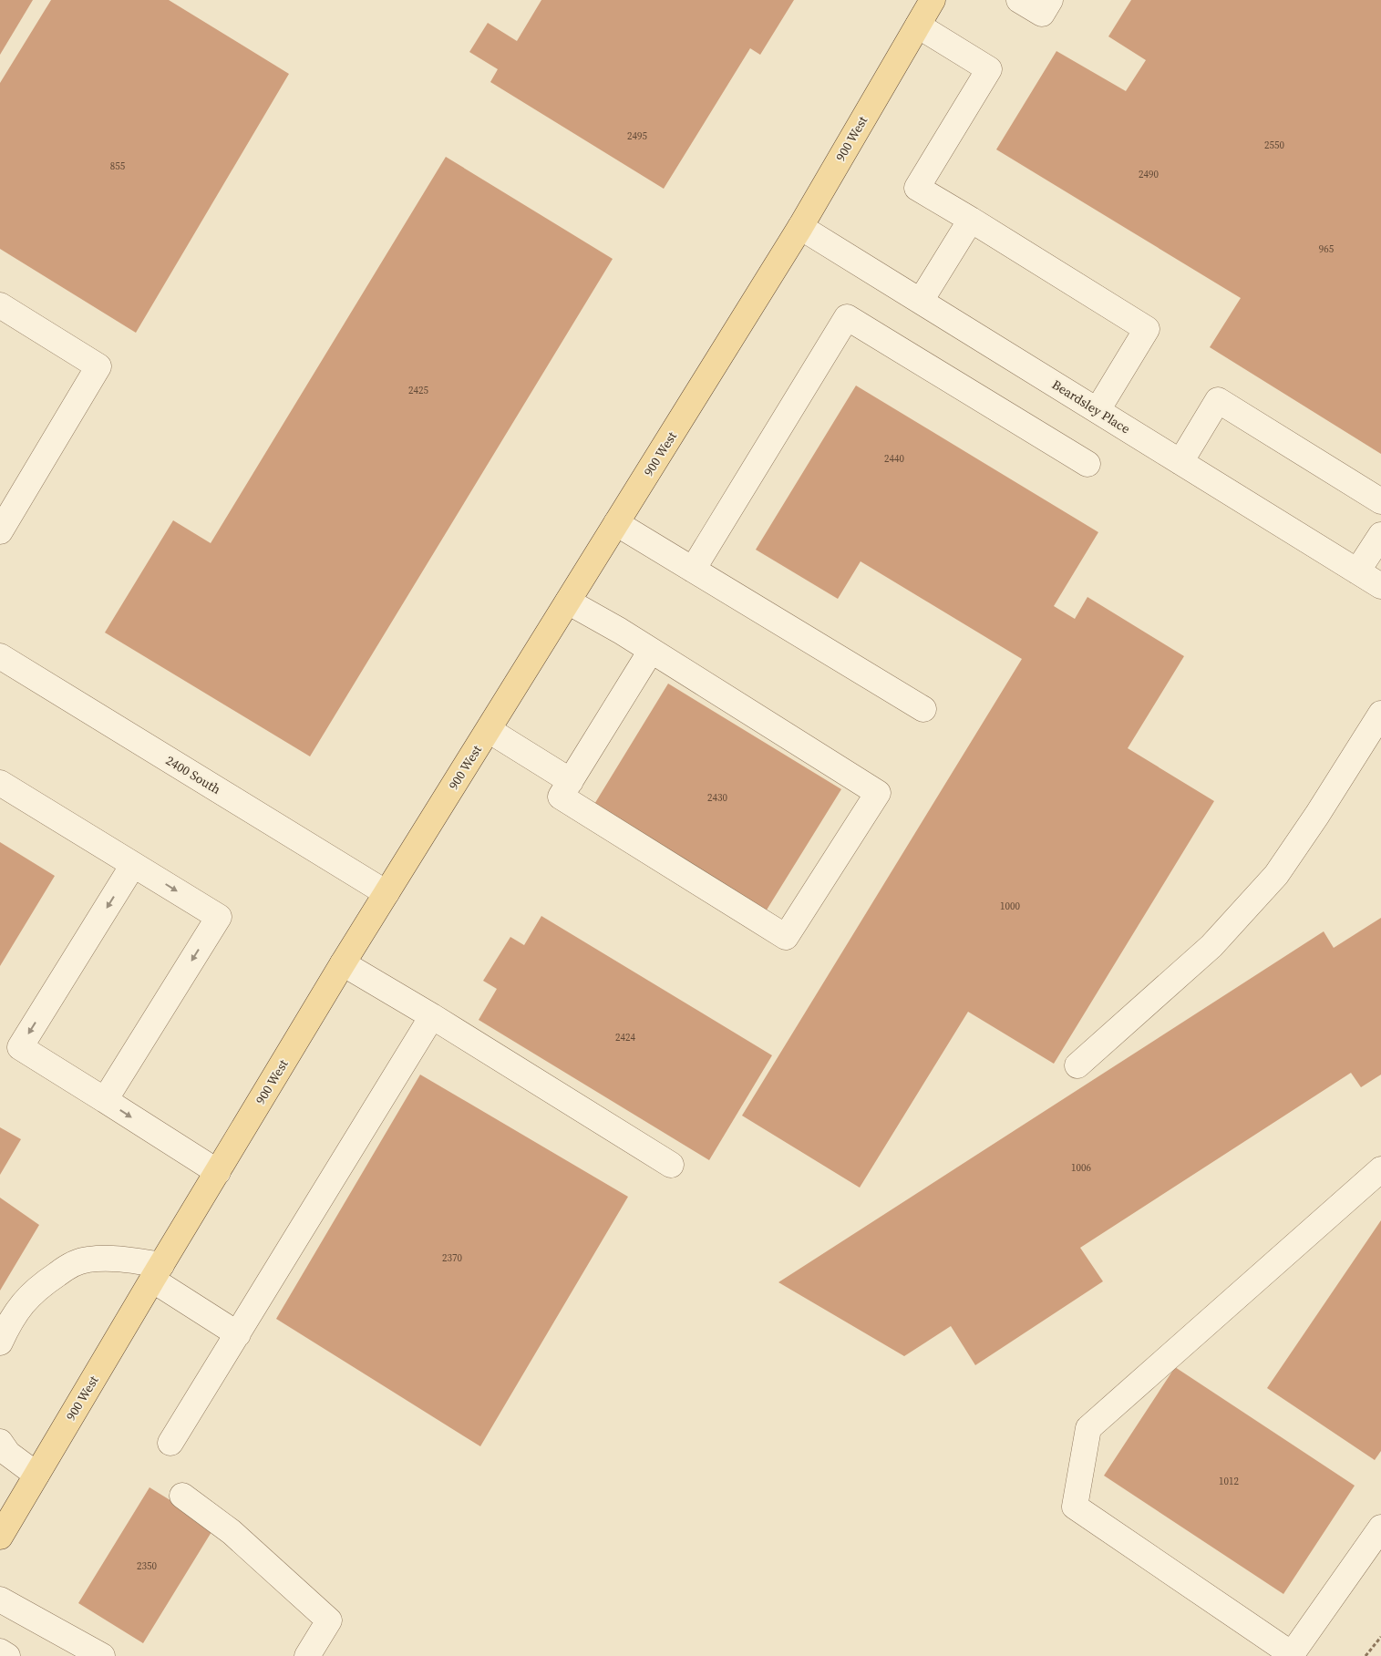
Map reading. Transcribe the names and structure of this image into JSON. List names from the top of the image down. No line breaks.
{"streets":{"main road":["900 West"],"street":["Beardsley Place","2400 South"]},"crossings":[["900 West","Beardsley Place"],["900 West","2400 South"]],"house_numbers":["2495","2550","855","2490","965","2425","2440","2430","1000","2424","1006","2370","1012","2350"]}
